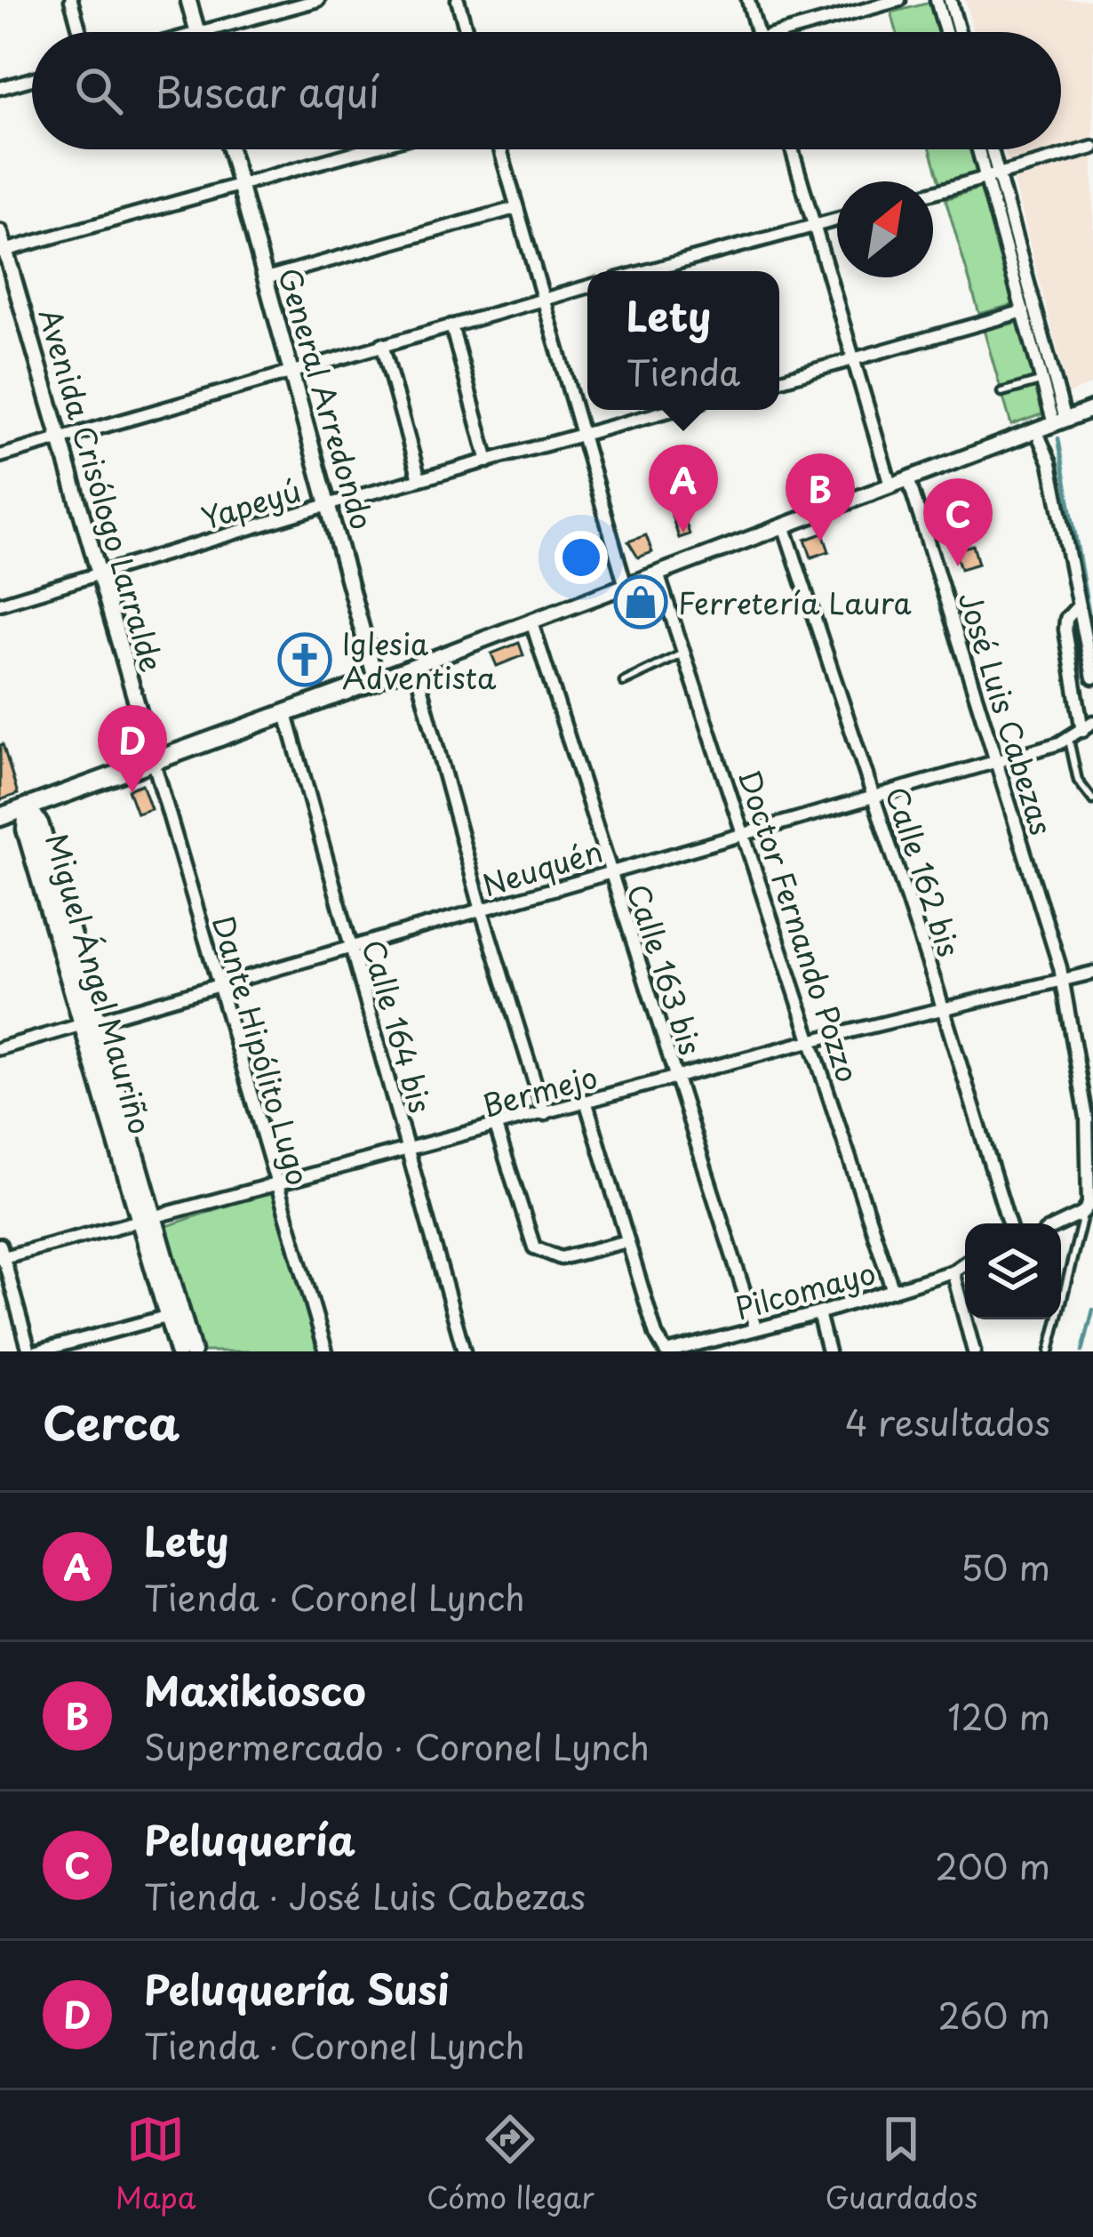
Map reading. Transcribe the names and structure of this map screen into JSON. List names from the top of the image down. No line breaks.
{"streets":{"main road":["Miguel Ángel Mauriño"],"street":["General Arredondo","Avenida Crisólogo Larralde","Yapeyú","José Luis Cabezas","Neuquén","Calle 162 bis","Doctor Fernando Pozzo","Calle 163 bis","Calle 164 bis","Dante Hipólito Lugo","Bermejo","Pilcomayo"]},"crossings":[["General Arredondo","Yapeyú"],["Avenida Crisólogo Larralde","Yapeyú"],["Avenida Crisólogo Larralde","Dante Hipólito Lugo"],["José Luis Cabezas","Neuquén"],["José Luis Cabezas","Bermejo"],["Neuquén","Calle 162 bis"],["Neuquén","Doctor Fernando Pozzo"],["Neuquén","Calle 163 bis"],["Neuquén","Miguel Ángel Mauriño"],["Neuquén","Calle 164 bis"],["Neuquén","Dante Hipólito Lugo"],["Calle 162 bis","Bermejo"],["Doctor Fernando Pozzo","Bermejo"],["Doctor Fernando Pozzo","Pilcomayo"],["Calle 163 bis","Bermejo"],["Calle 163 bis","Pilcomayo"],["Miguel Ángel Mauriño","Bermejo"],["Calle 164 bis","Bermejo"],["Dante Hipólito Lugo","Bermejo"]],"places":{"shop":["Ferretería Laura"],"church":["Iglesia Adventista"]},"north":"top right","page":{"search":"Buscar aquí","popup":["Lety","Tienda"],"pins":["A","B","C","D"],"heading":["Cerca","4 resultados"],"list":[{"mark":"A","name":"Lety","note":"Tienda · Coronel Lynch","value":"50 m"},{"mark":"B","name":"Maxikiosco","note":"Supermercado · Coronel Lynch","value":"120 m"},{"mark":"C","name":"Peluquería","note":"Tienda · José Luis Cabezas","value":"200 m"},{"mark":"D","name":"Peluquería Susi","note":"Tienda · Coronel Lynch","value":"260 m"}],"nav":["Mapa","Cómo llegar","Guardados"]}}
